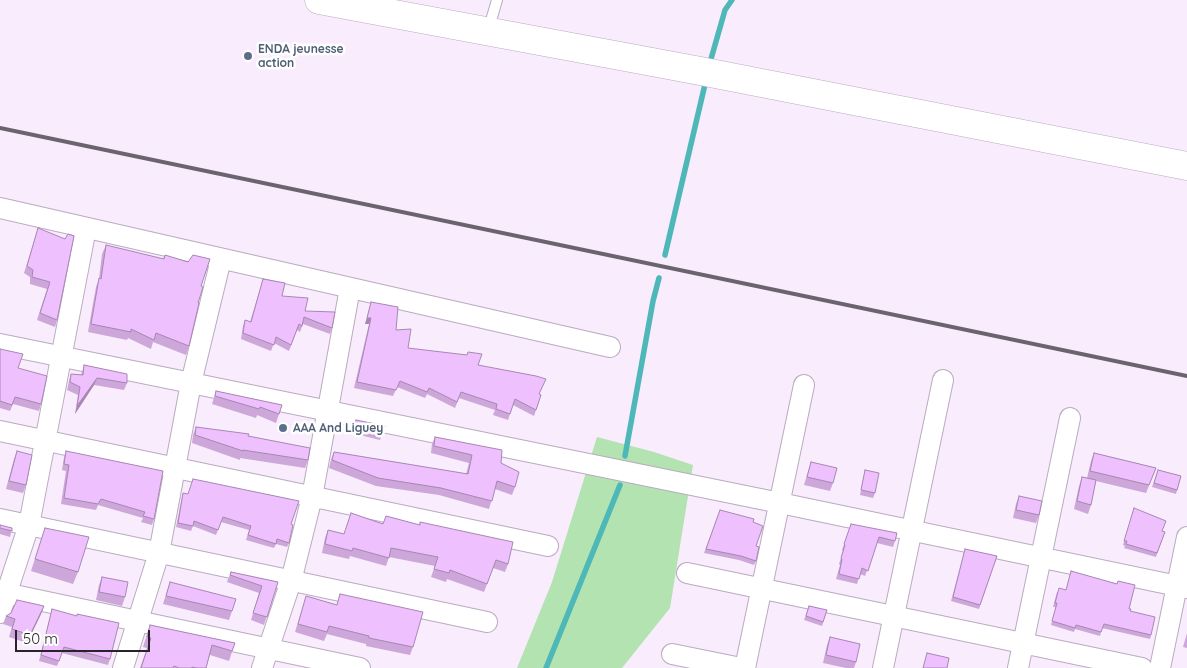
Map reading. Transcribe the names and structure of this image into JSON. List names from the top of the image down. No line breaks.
{"places":["ENDA jeunesse action","AAA And Liguey"],"scale_bar":"50 m"}
